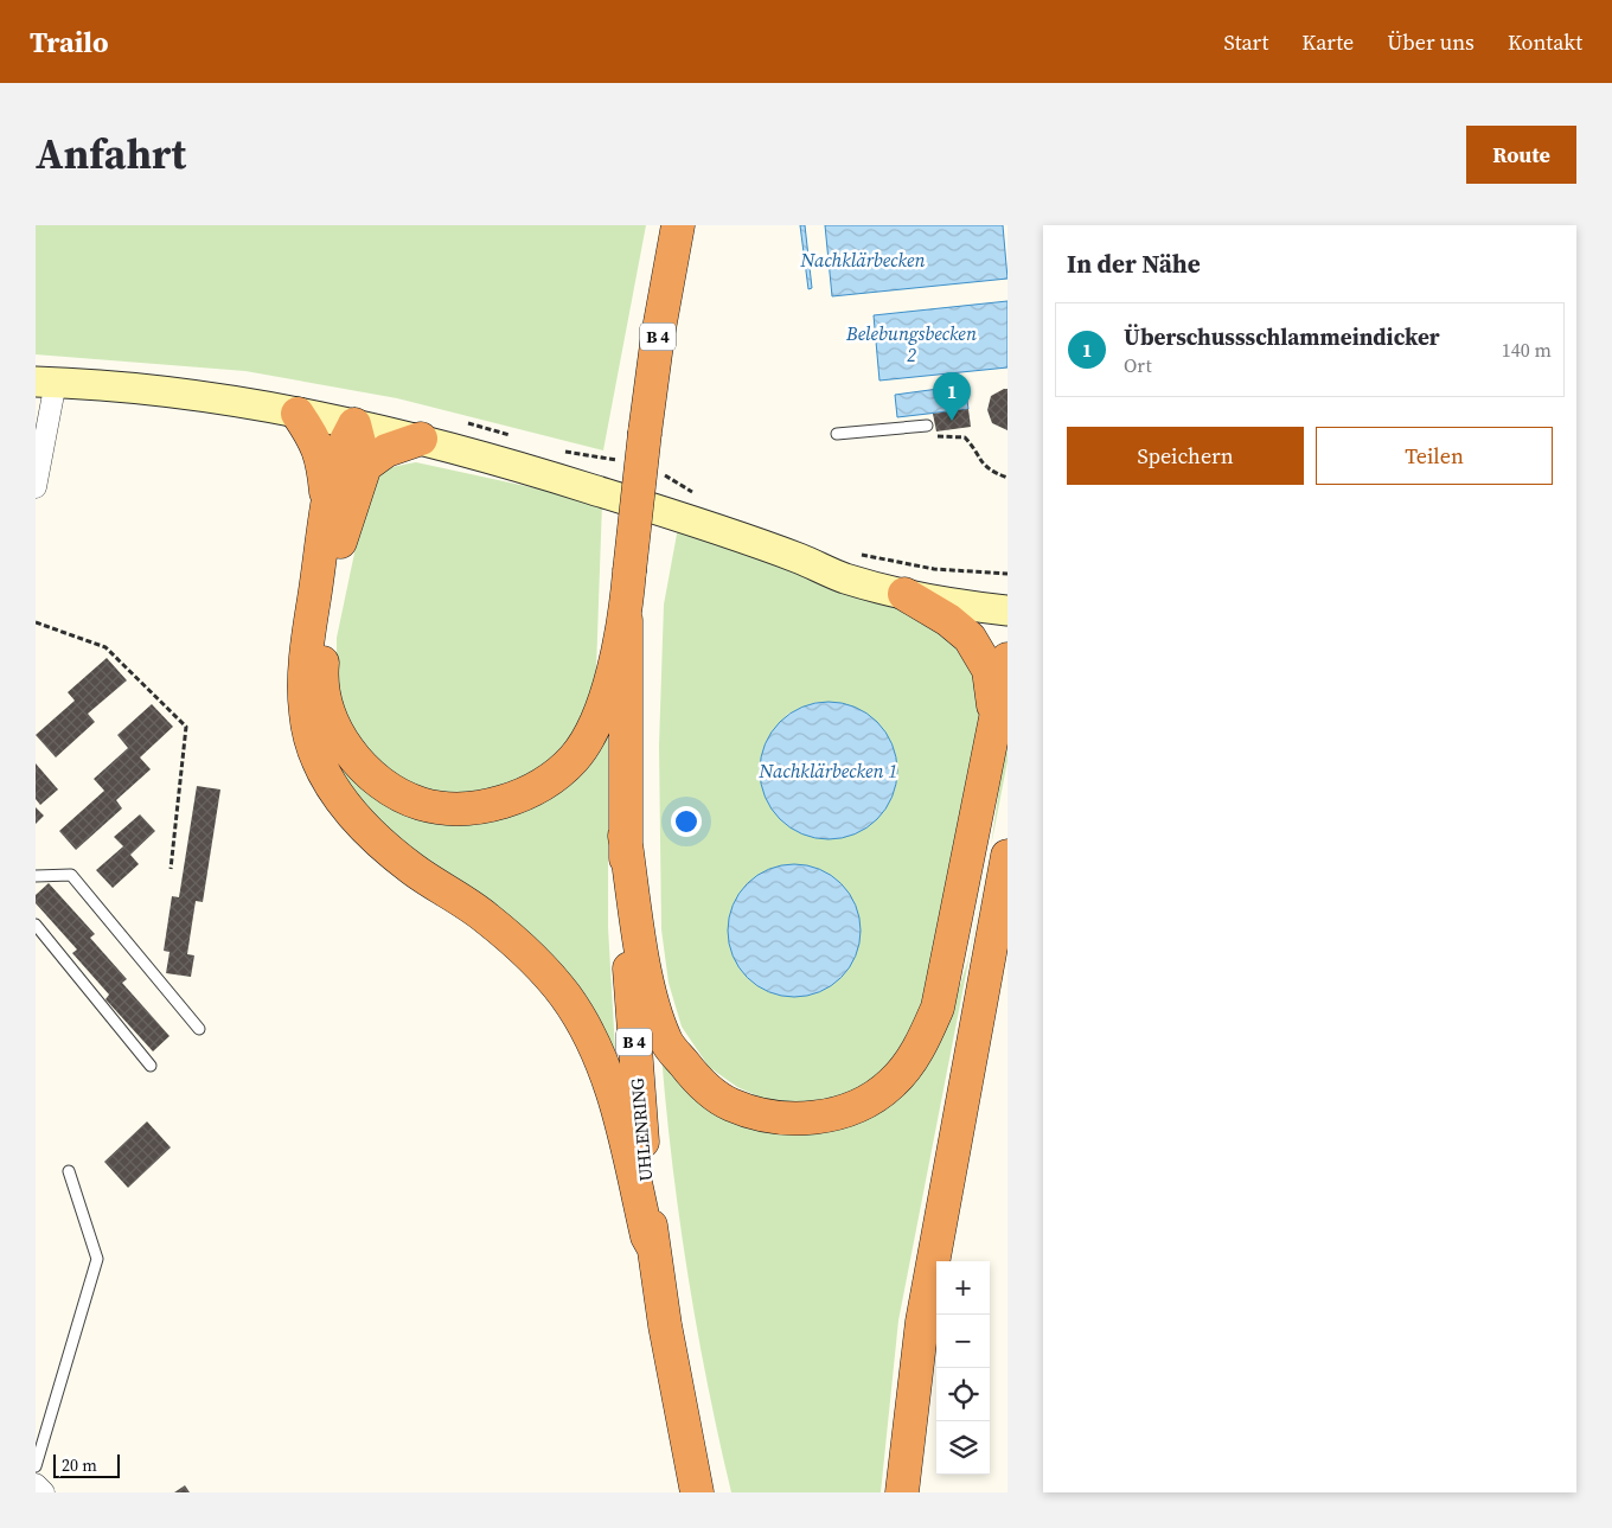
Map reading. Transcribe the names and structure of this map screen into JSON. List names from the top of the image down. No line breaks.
{"streets":{"highway":["B 4","UHLENRING"]},"crossings":[["B 4","UHLENRING"]],"water":["Nachklärbecken","Belebungsbecken 2","Nachklärbecken 1"],"scale_bar":"20 m","page":{"header":"Trailo","nav":["Start","Karte","Über uns","Kontakt"],"title":"Anfahrt","buttons":["Route",["Speichern","Teilen"]],"heading":"In der Nähe","list":[{"mark":"1","name":"Überschussschlammeindicker","note":"Ort","value":"140 m"}],"pins":"1","map_buttons":["+","−"],"scale":"20 m"}}
